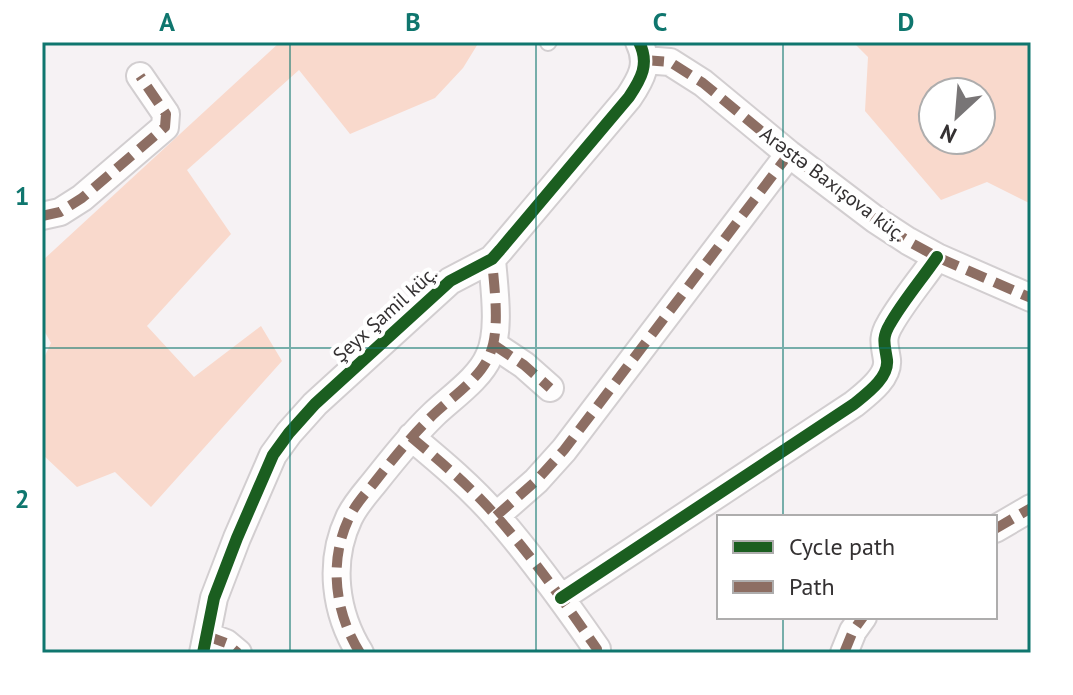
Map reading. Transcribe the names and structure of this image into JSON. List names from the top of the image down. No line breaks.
{"streets":{"street":["Arəstə Baxışova küç.","Şeyx Şamil küç."]},"crossings":[["Arəstə Baxışova küç.","Şeyx Şamil küç."]],"legend":["Cycle path","Path"],"north":"bottom left","grid":{"columns":["A","B","C","D"],"rows":["1","2"]}}
